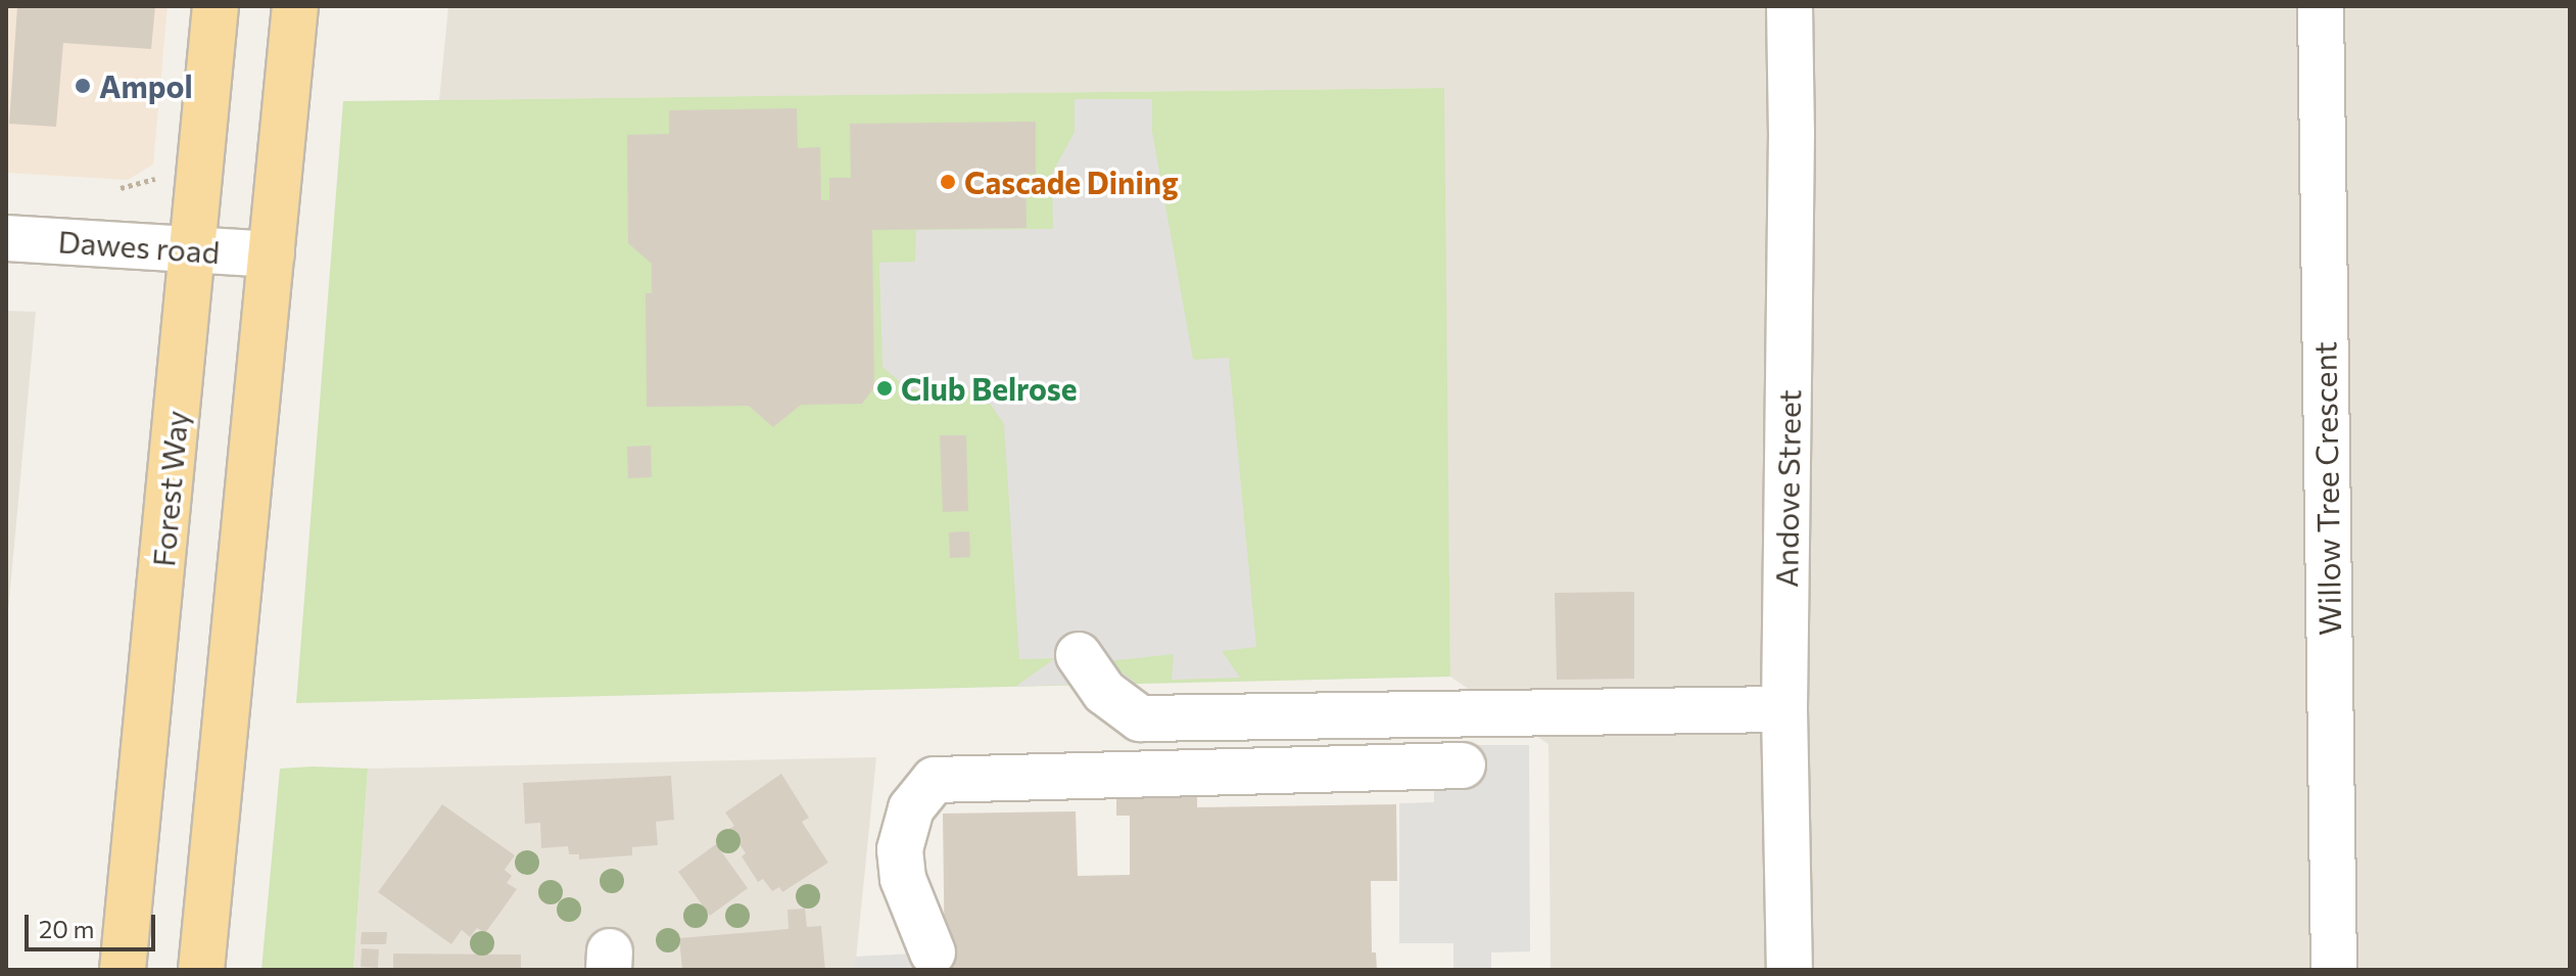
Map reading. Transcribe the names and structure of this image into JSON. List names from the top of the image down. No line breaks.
{"streets":{"main road":["Forest Way"],"street":["Dawes road","Andove Street","Willow Tree Crescent"]},"crossings":[["Dawes road","Forest Way"]],"places":["Ampol","Cascade Dining","Club Belrose"],"scale_bar":"20 m"}
